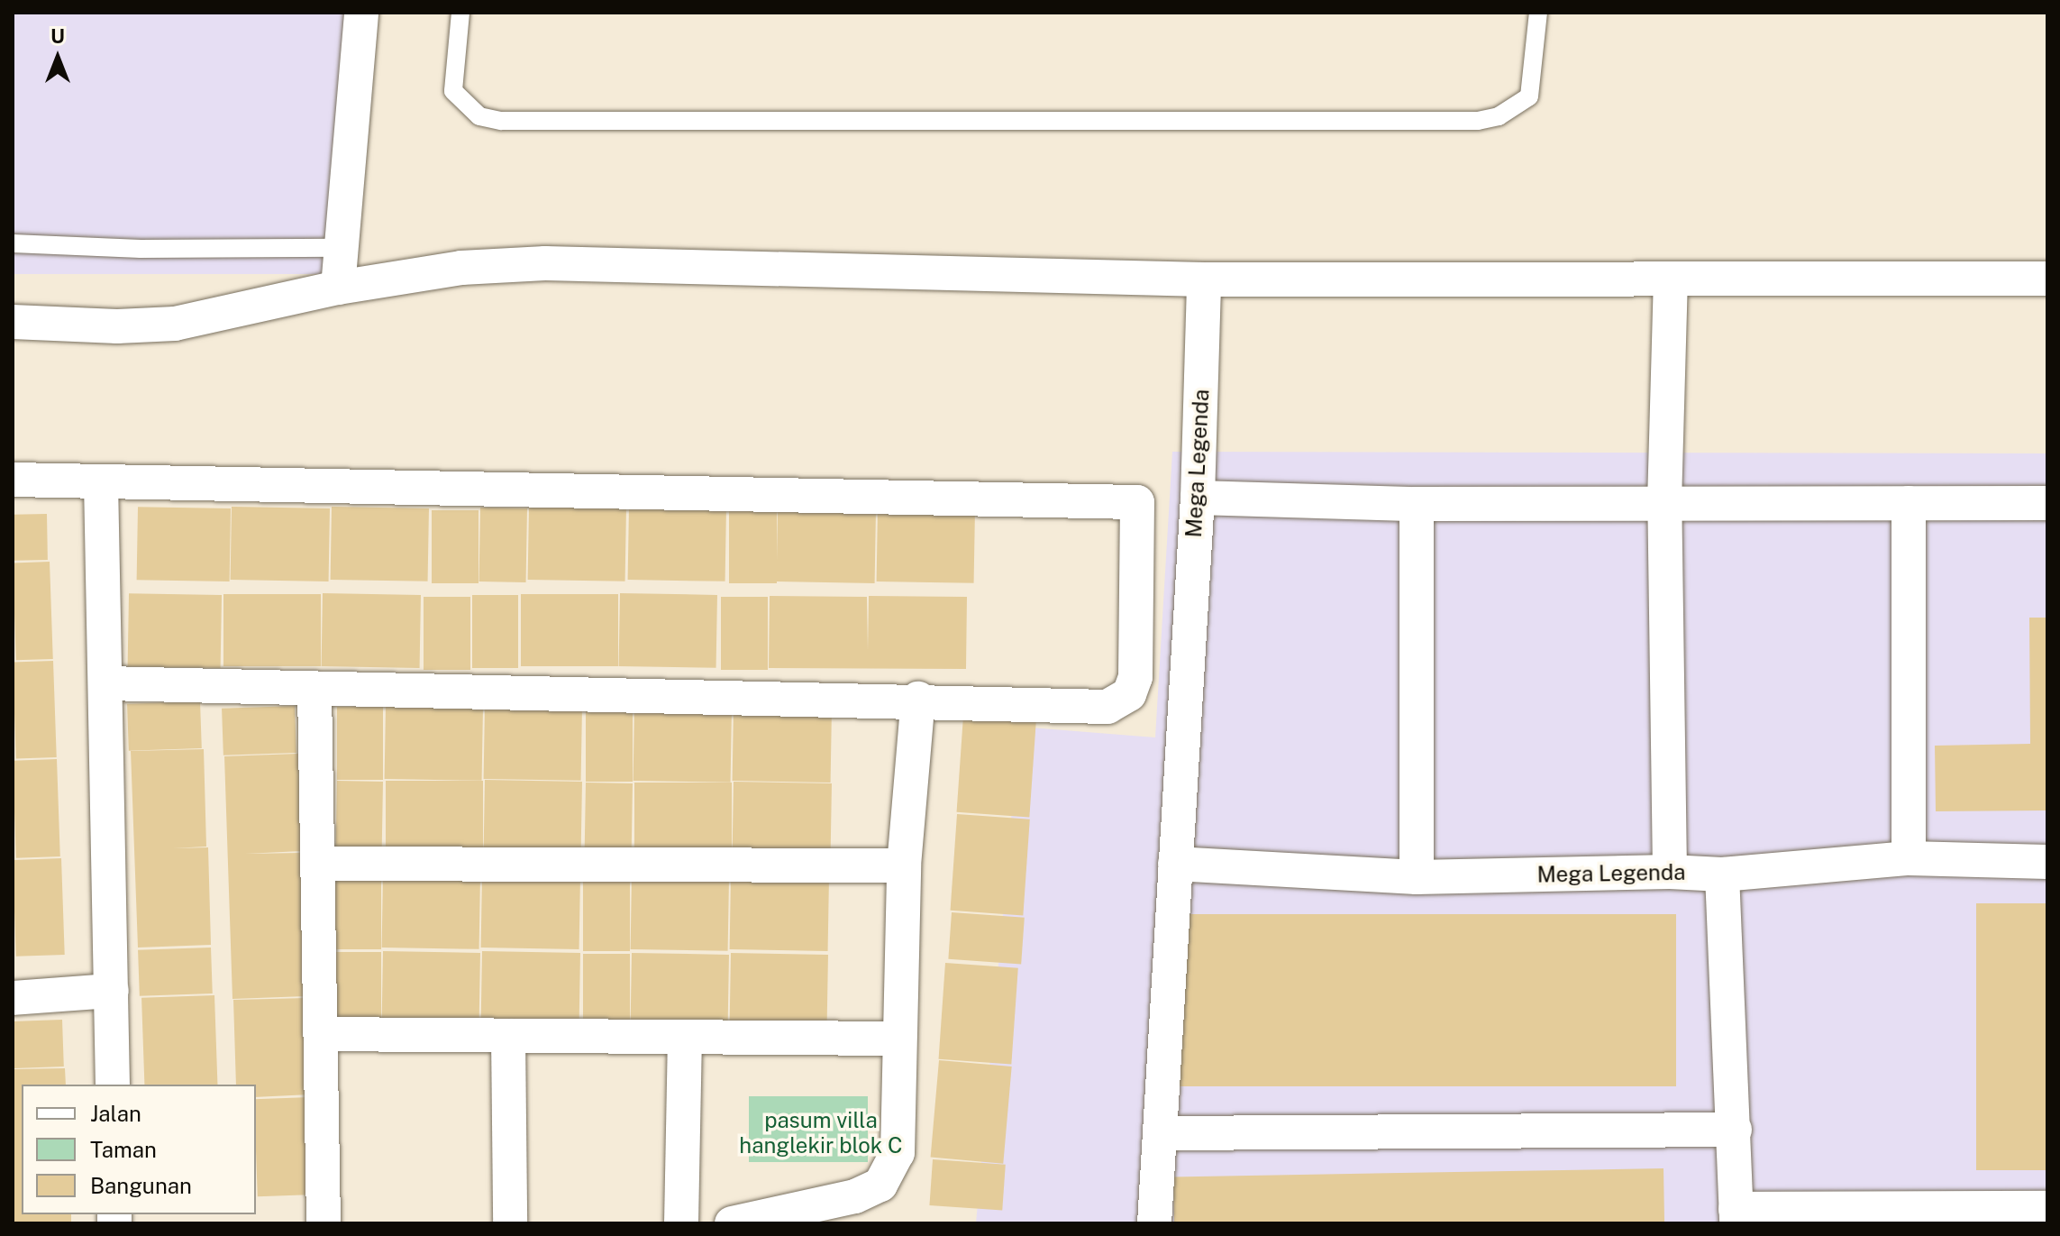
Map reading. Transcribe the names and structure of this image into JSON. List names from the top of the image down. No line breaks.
{"streets":{"street":["Mega Legenda"]},"parks":["pasum villa hanglekir blok C"],"legend":["Jalan","Taman","Bangunan"],"north":"top"}
